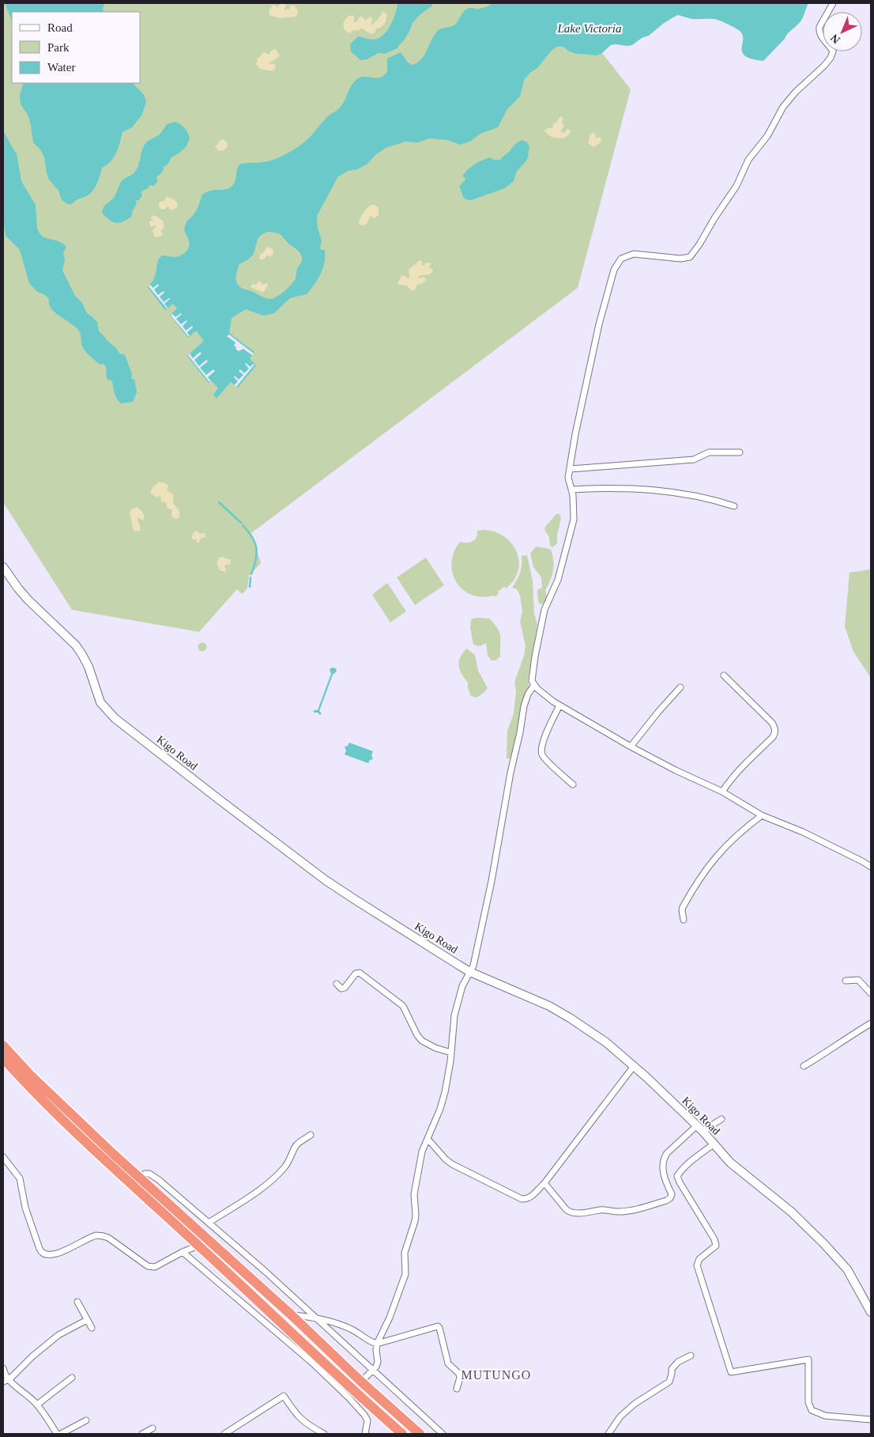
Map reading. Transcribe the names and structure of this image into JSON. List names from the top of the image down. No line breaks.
{"streets":{"street":["Kigo Road"]},"districts":["MUTUNGO"],"water":["Lake Victoria"],"legend":["Road","Park","Water"],"north":"bottom left"}
